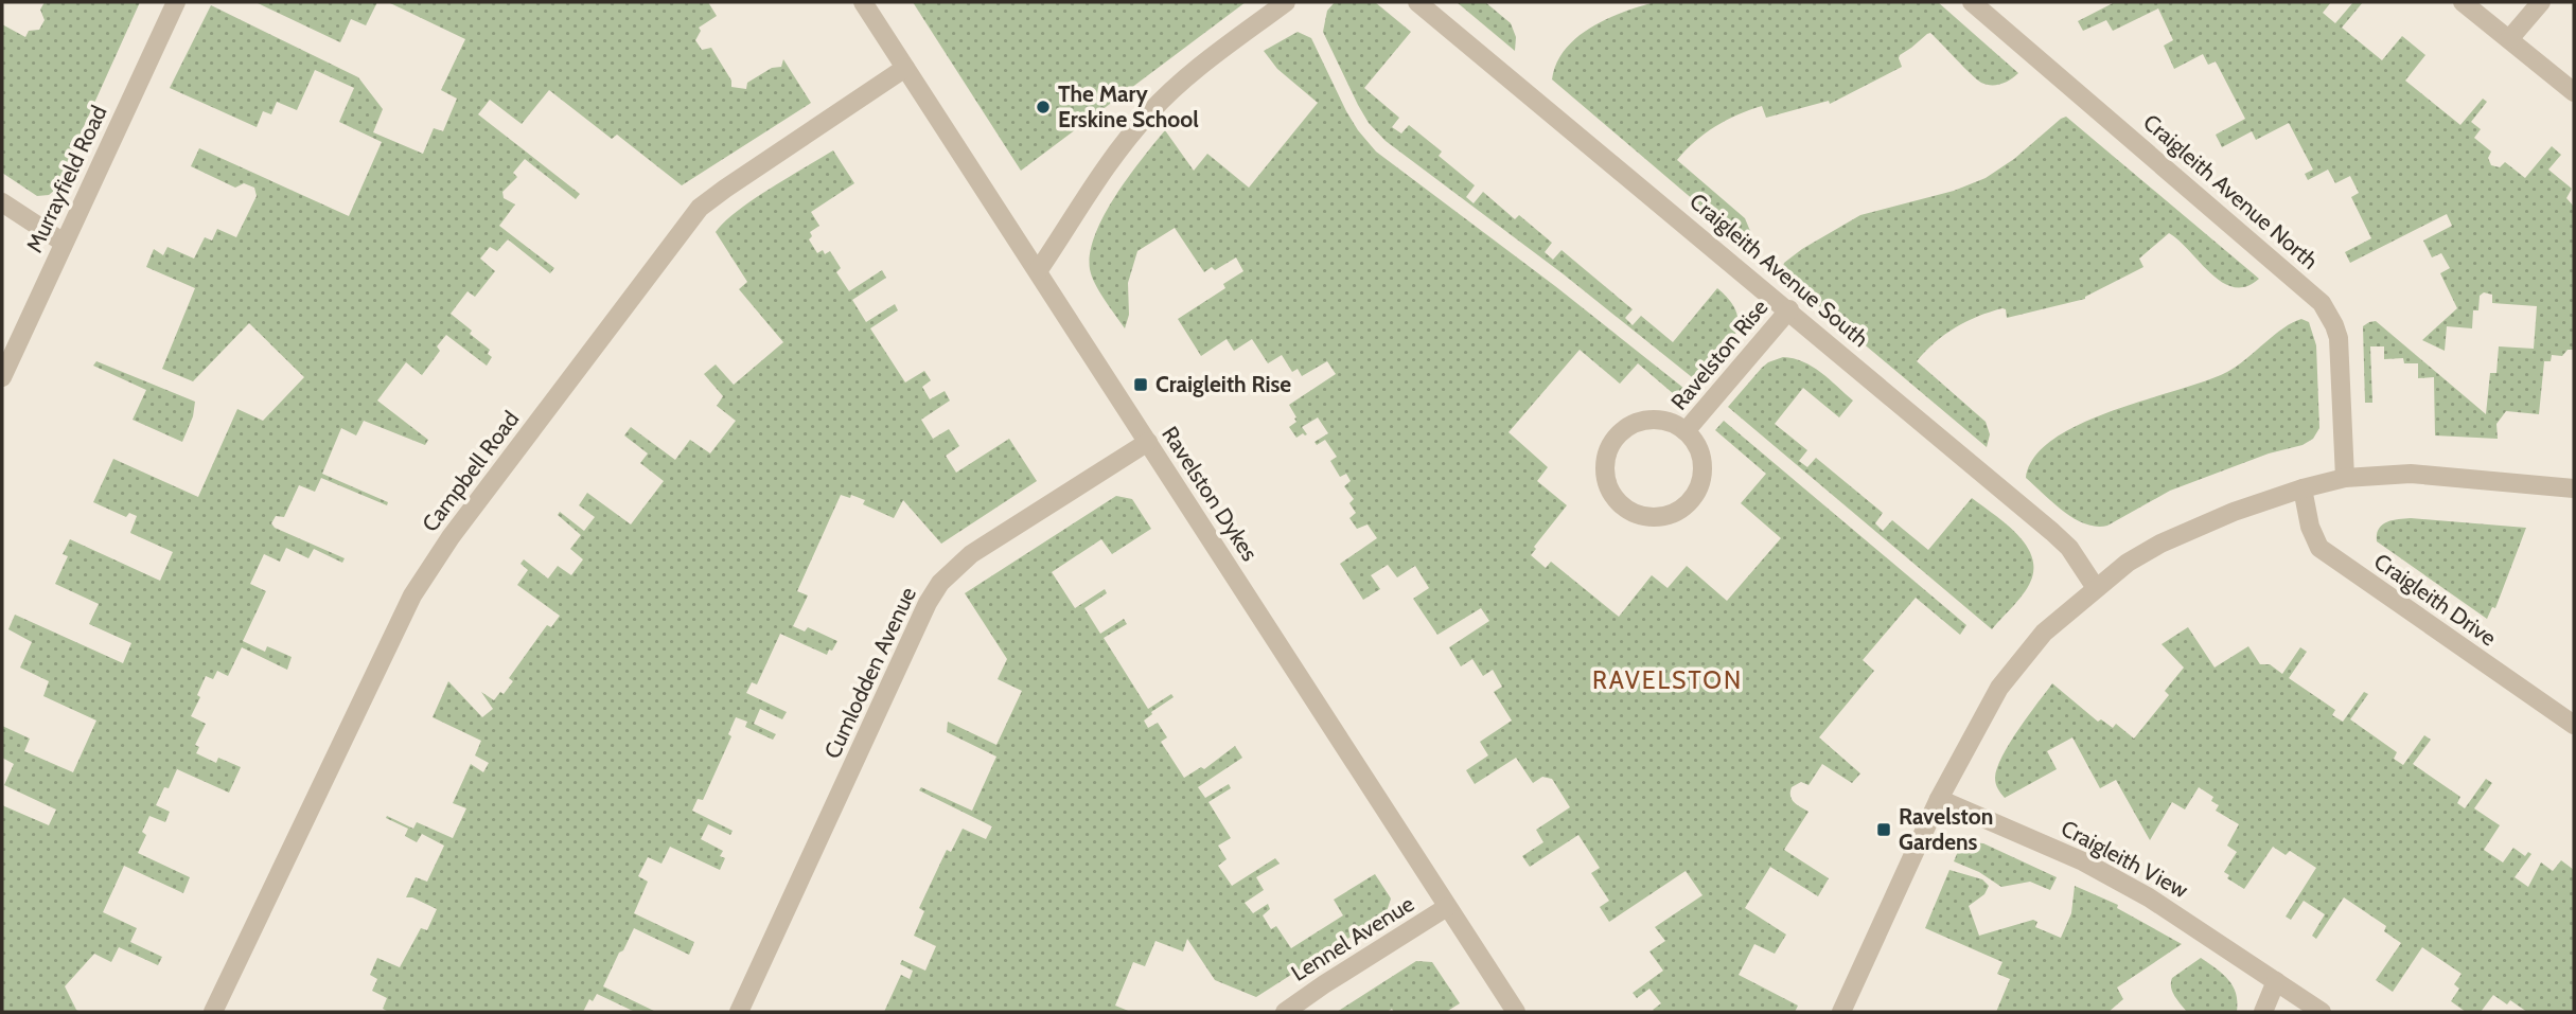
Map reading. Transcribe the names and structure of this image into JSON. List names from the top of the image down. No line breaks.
{"streets":{"street":["Murrayfield Road","Craigleith Avenue North","Craigleith Avenue South","Ravelston Rise","Campbell Road","Ravelston Dykes","Craigleith Drive","Cumlodden Avenue","Craigleith View","Lennel Avenue"]},"crossings":[["Craigleith Avenue South","Ravelston Rise"],["Campbell Road","Ravelston Dykes"],["Ravelston Dykes","Cumlodden Avenue"],["Ravelston Dykes","Lennel Avenue"]],"districts":["RAVELSTON"],"places":{"other":["The Mary Erskine School"],"transit":["Craigleith Rise","Ravelston Gardens"]}}
